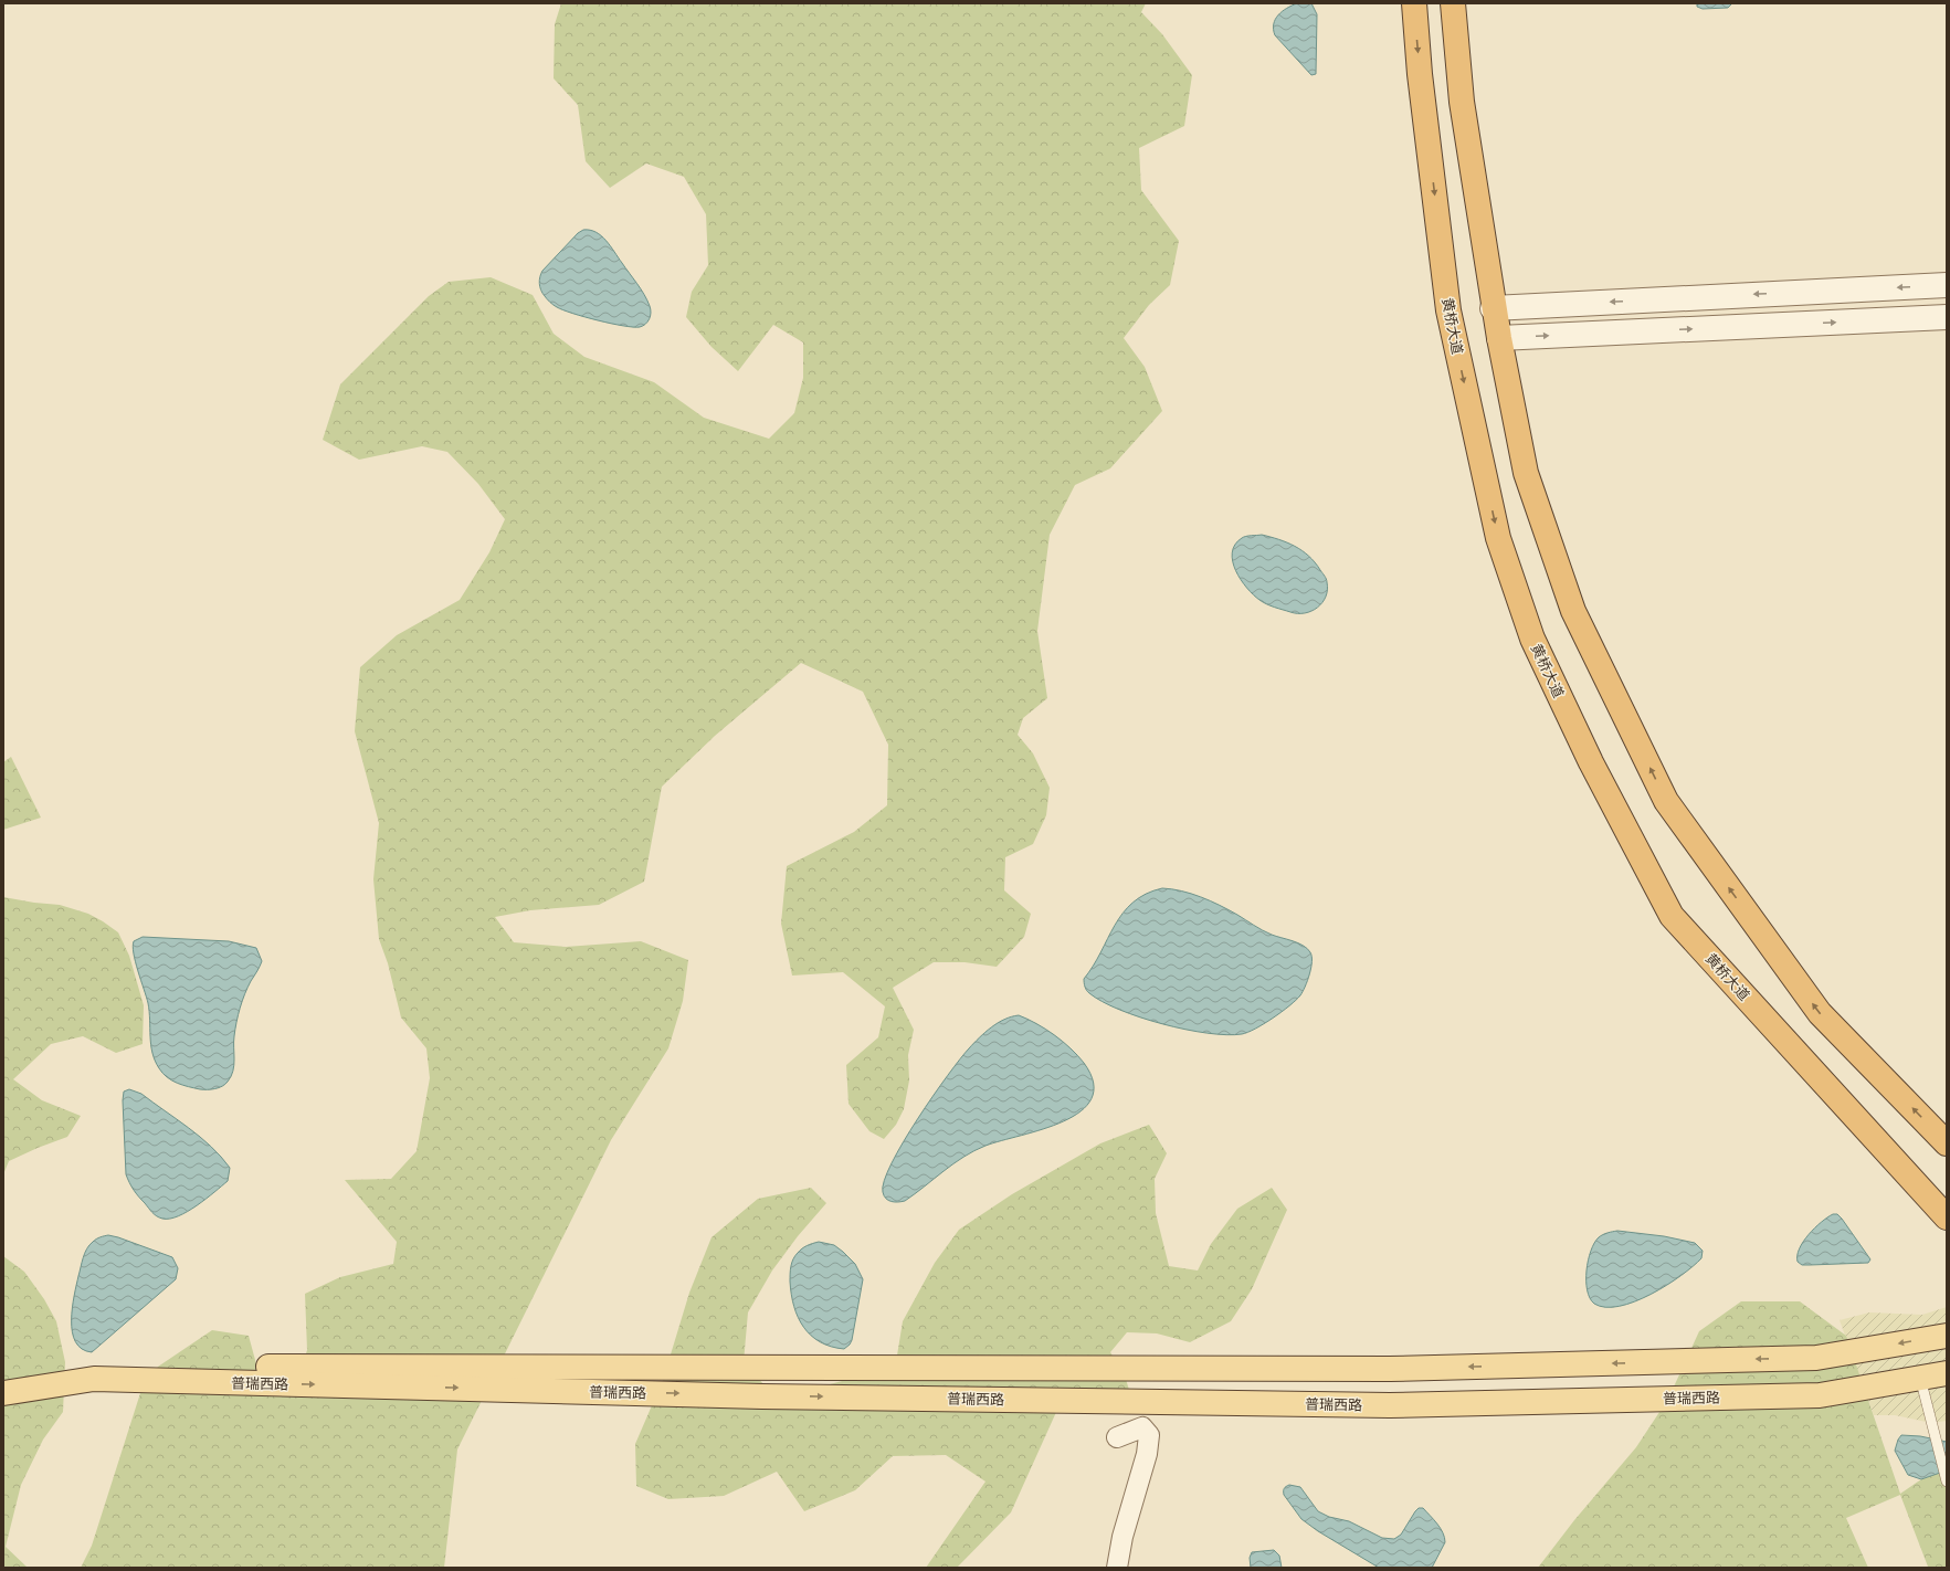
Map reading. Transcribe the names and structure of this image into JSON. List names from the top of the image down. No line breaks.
{"streets":{"highway":["黄桥大道"],"main road":["普瑞西路"]}}
